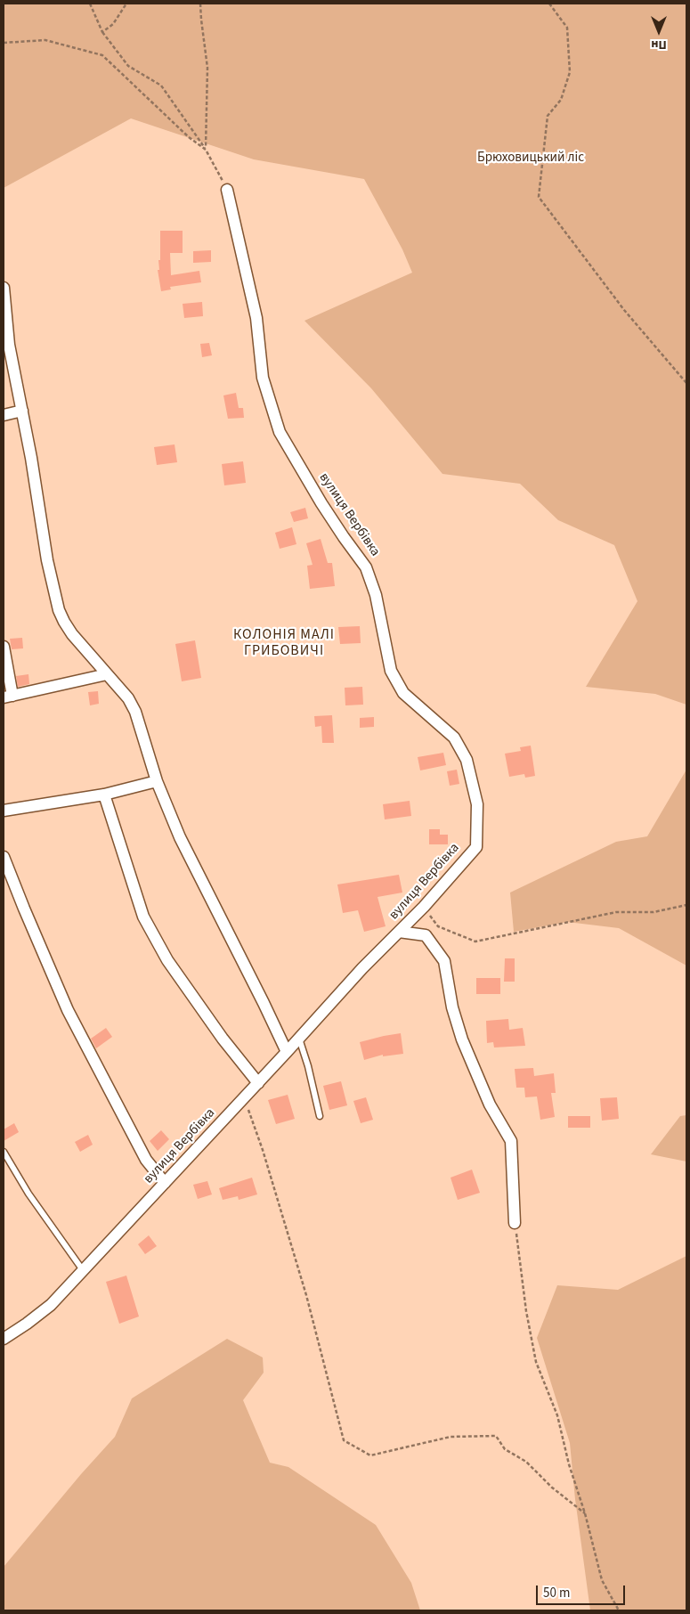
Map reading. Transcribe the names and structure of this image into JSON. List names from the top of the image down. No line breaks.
{"streets":{"street":["вулиця Вербівка"]},"districts":["КОЛОНІЯ МАЛІ ГРИБОВИЧІ"],"parks":["Брюховицький ліс"],"scale_bar":"50 m","north":"bottom"}
